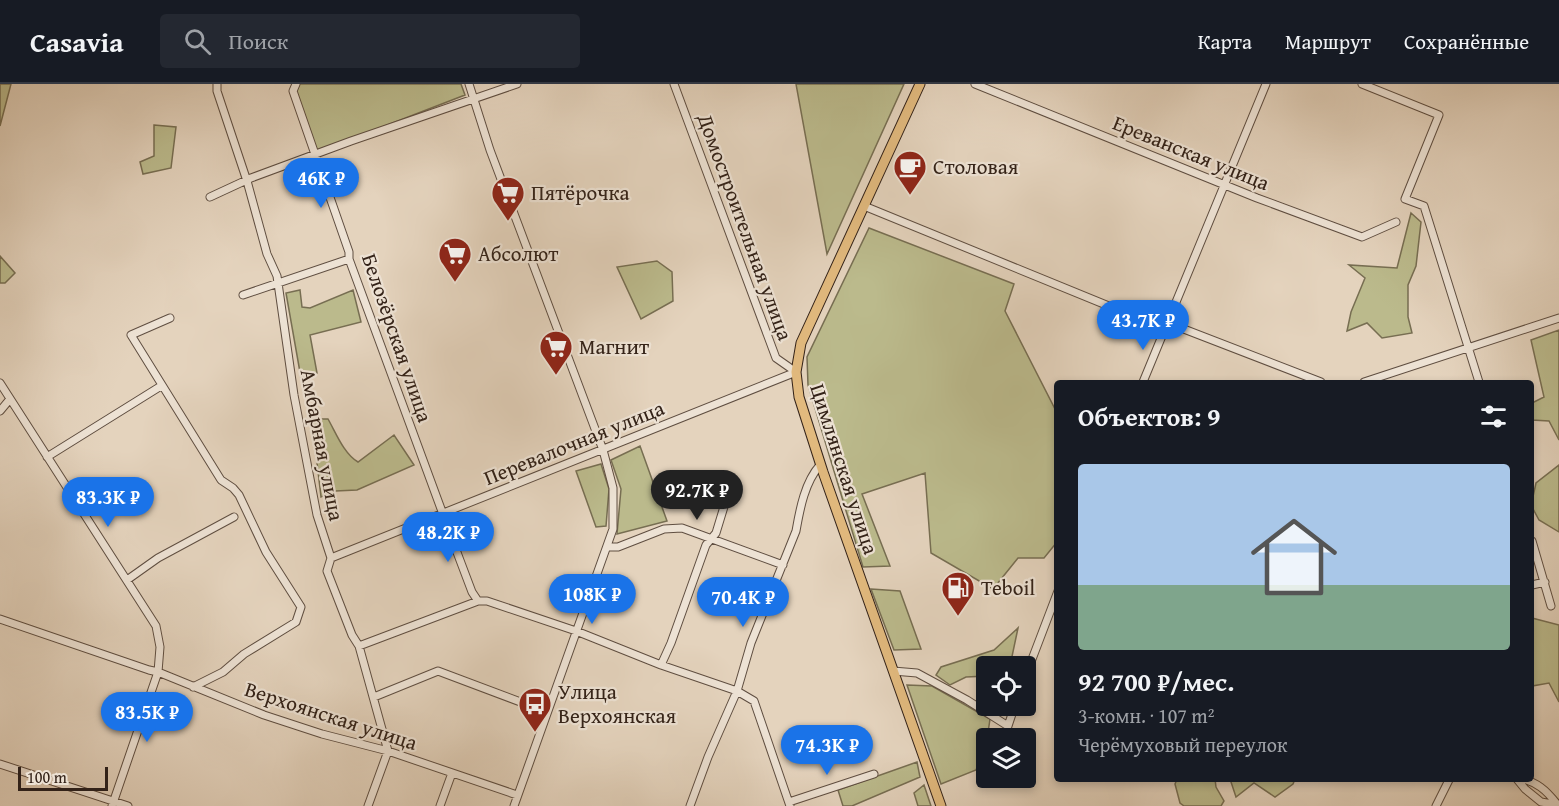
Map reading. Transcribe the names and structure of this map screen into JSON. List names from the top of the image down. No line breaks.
{"streets":{"main road":["Цимлянская улица"],"street":["Ереванская улица","Домостроительная улица","Белозёрская улица","Перевалочная улица","Амбарная улица","Верхоянская улица"]},"crossings":[["Домостроительная улица","Перевалочная улица"],["Домостроительная улица","Цимлянская улица"],["Белозёрская улица","Перевалочная улица"],["Перевалочная улица","Амбарная улица"],["Перевалочная улица","Цимлянская улица"],["Амбарная улица","Верхоянская улица"]],"places":{"cafe":["Столовая"],"supermarket":["Пятёрочка","Абсолют","Магнит"],"fuel station":["Teboil"],"bus stop":["Улица Верхоянская"]},"scale_bar":"100 m","page":{"header":"Casavia","search":"Поиск","nav":["Карта","Маршрут","Сохранённые"],"price":["46K ₽","43.7K ₽","92.7K ₽","83.3K ₽","48.2K ₽","108K ₽","70.4K ₽","83.5K ₽","74.3K ₽"],"heading":"Объектов: 9","list":[{"name":"92 700 ₽/мес.","note":"3-комн. · 107 m² · Черёмуховый переулок"}],"scale":"100 m"}}
